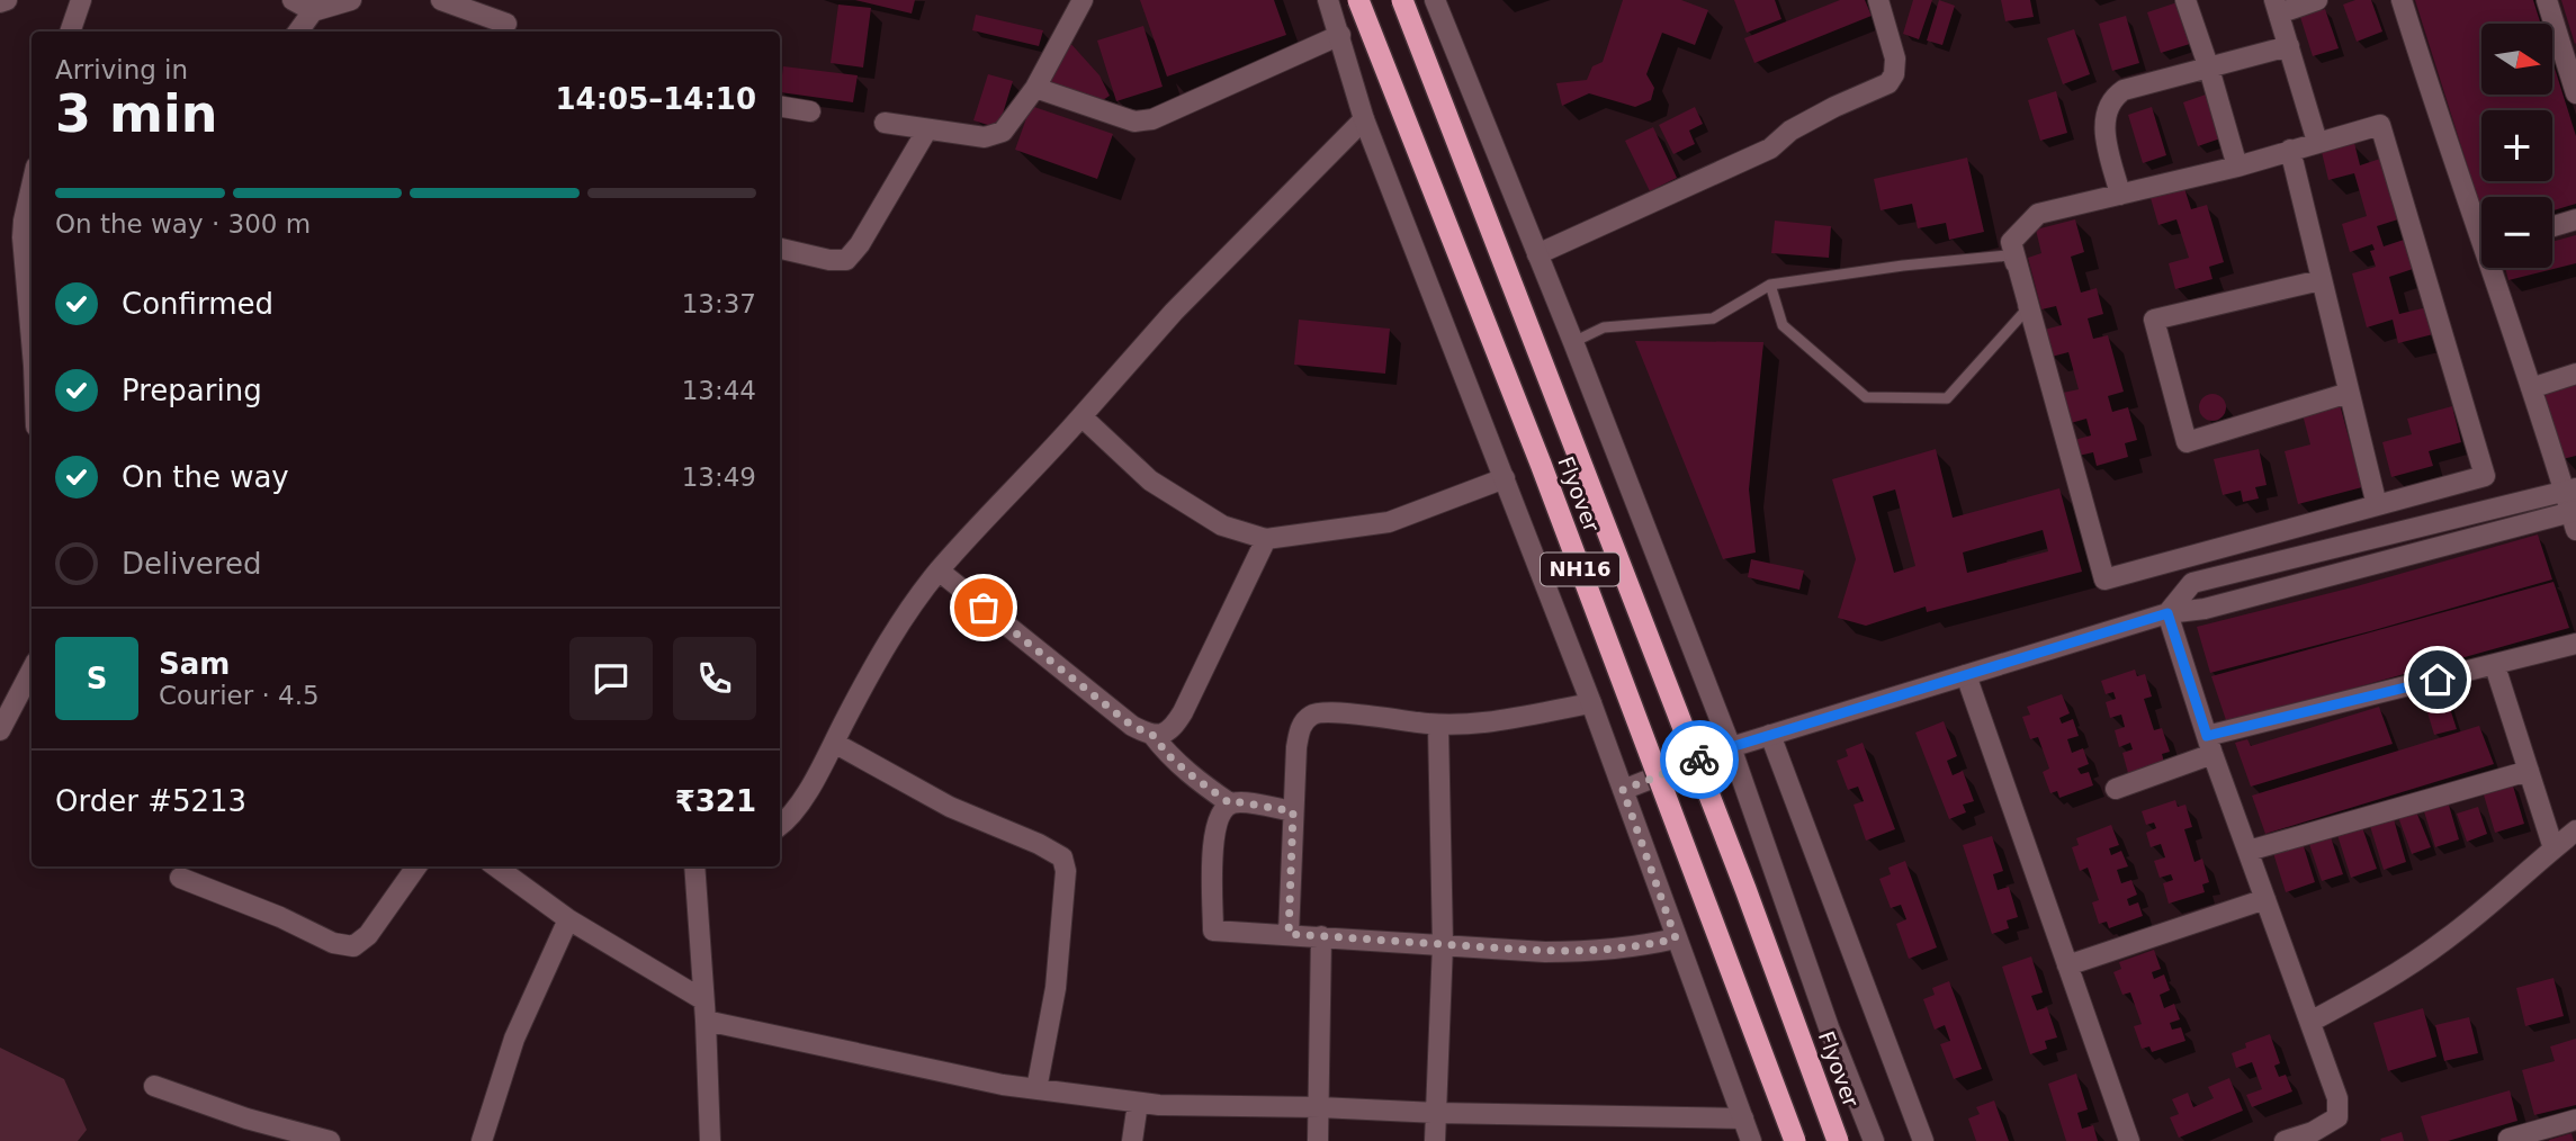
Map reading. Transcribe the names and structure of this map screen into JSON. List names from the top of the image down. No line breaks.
{"streets":{"highway":["Flyover","NH16"]},"north":"right","page":{"map_buttons":["+","−"],"heading":["3 min","Arriving in","14:05–14:10"],"panel":["Sam","Courier · 4.5","Order #5213","₹321"],"bar":"On the way · 300 m","list":[["Confirmed","13:37"],["Preparing","13:44"],["On the way","13:49"],"Delivered"],"round":"S"}}
